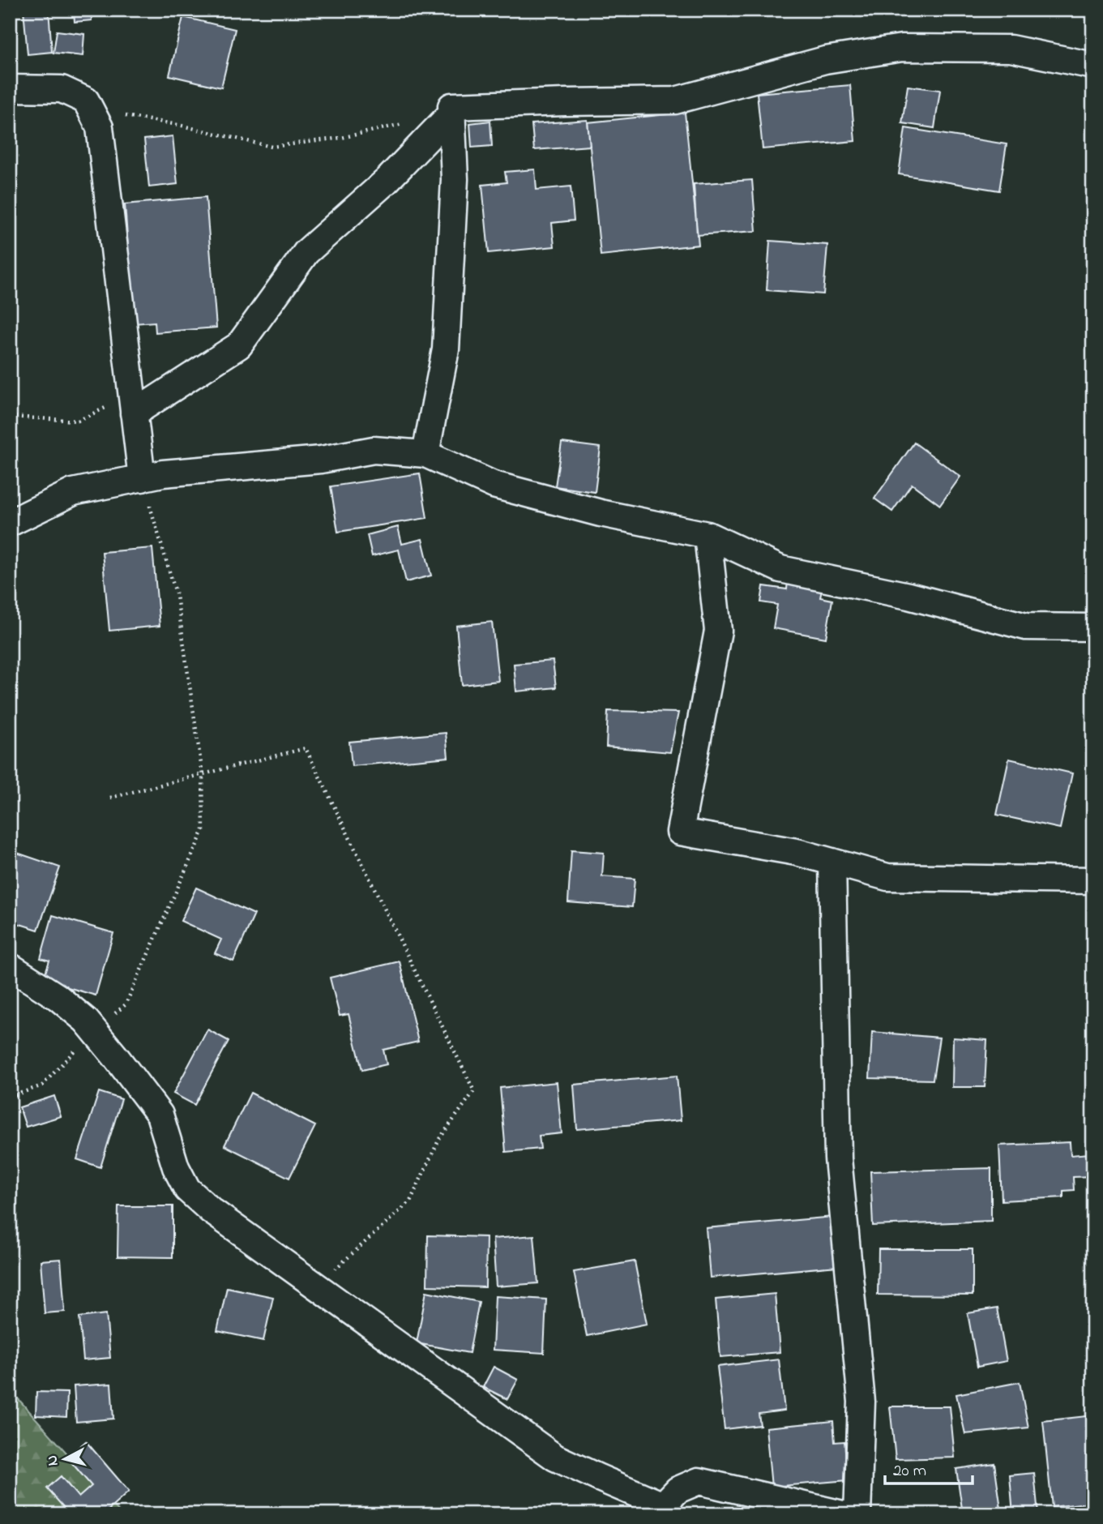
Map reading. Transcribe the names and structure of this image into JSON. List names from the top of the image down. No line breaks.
{"scale_bar":"20 m","north":"left"}
